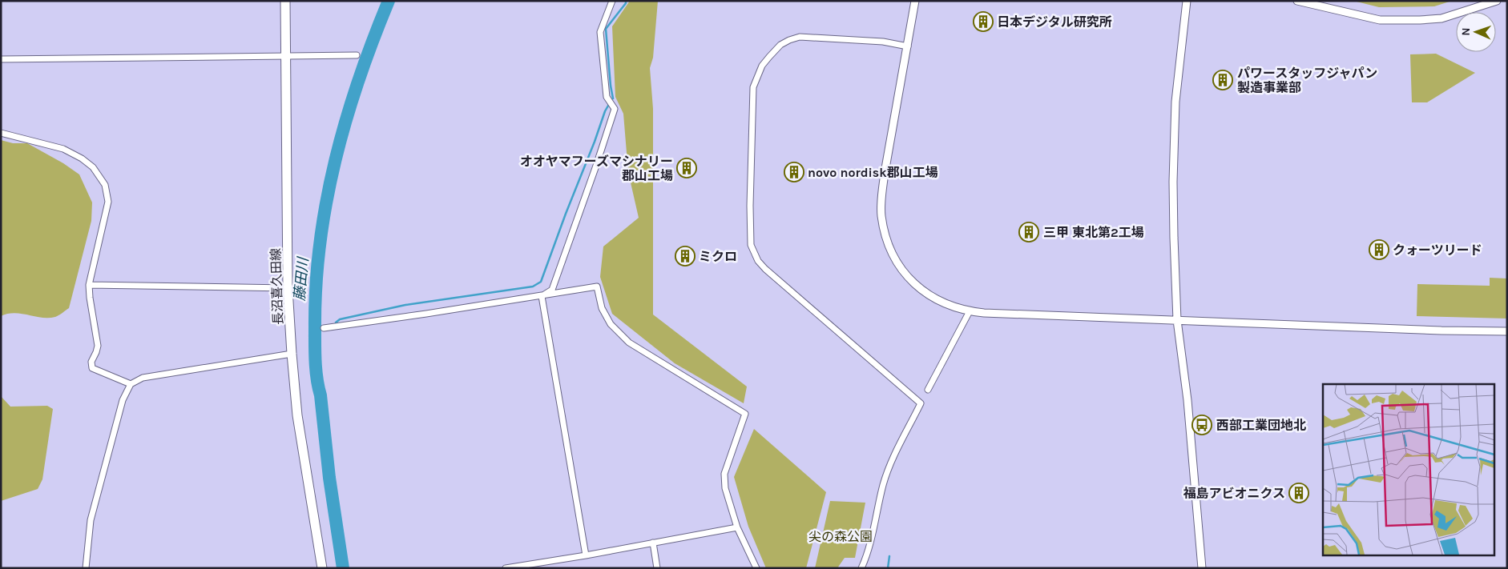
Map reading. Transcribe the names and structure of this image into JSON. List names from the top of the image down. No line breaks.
{"streets":{"main road":["長沼喜久田線"]},"water":["藤田川"],"parks":["尖の森公園"],"places":{"building":["日本デジタル研究所","パワースタッフジャパン 製造事業部","オオヤマフーズマシナリー 郡山工場","novo nordisk郡山工場","三甲 東北第2工場","クォーツリード","ミクロ","福島アビオニクス"],"bus stop":["西部工業団地北"]},"north":"left"}
